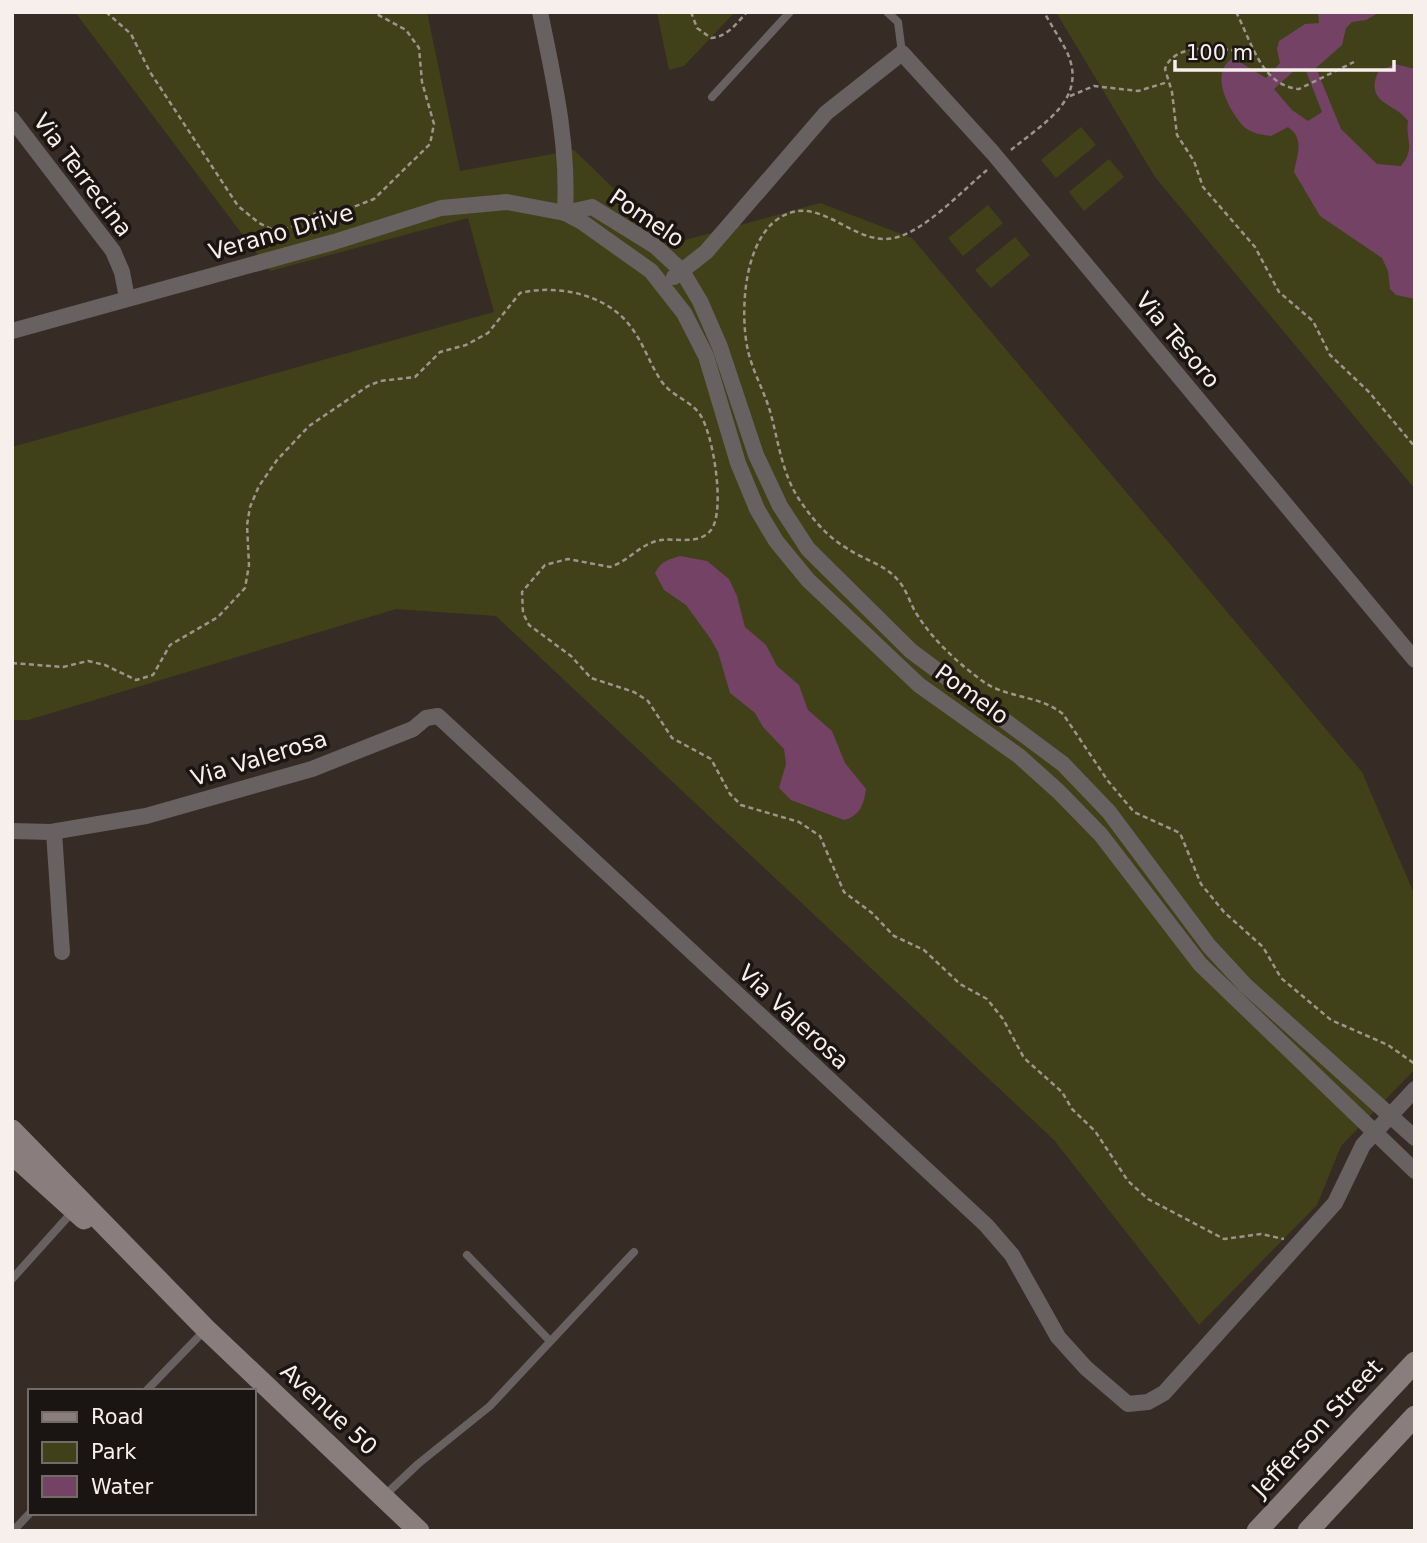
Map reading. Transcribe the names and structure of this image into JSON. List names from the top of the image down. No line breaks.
{"streets":{"main road":["Avenue 50","Jefferson Street"],"street":["Via Terrecina","Pomelo","Verano Drive","Via Tesoro","Via Valerosa"]},"crossings":[["Via Terrecina","Verano Drive"],["Pomelo","Verano Drive"],["Pomelo","Via Valerosa"]],"legend":["Road","Park","Water"],"scale_bar":"100 m"}
